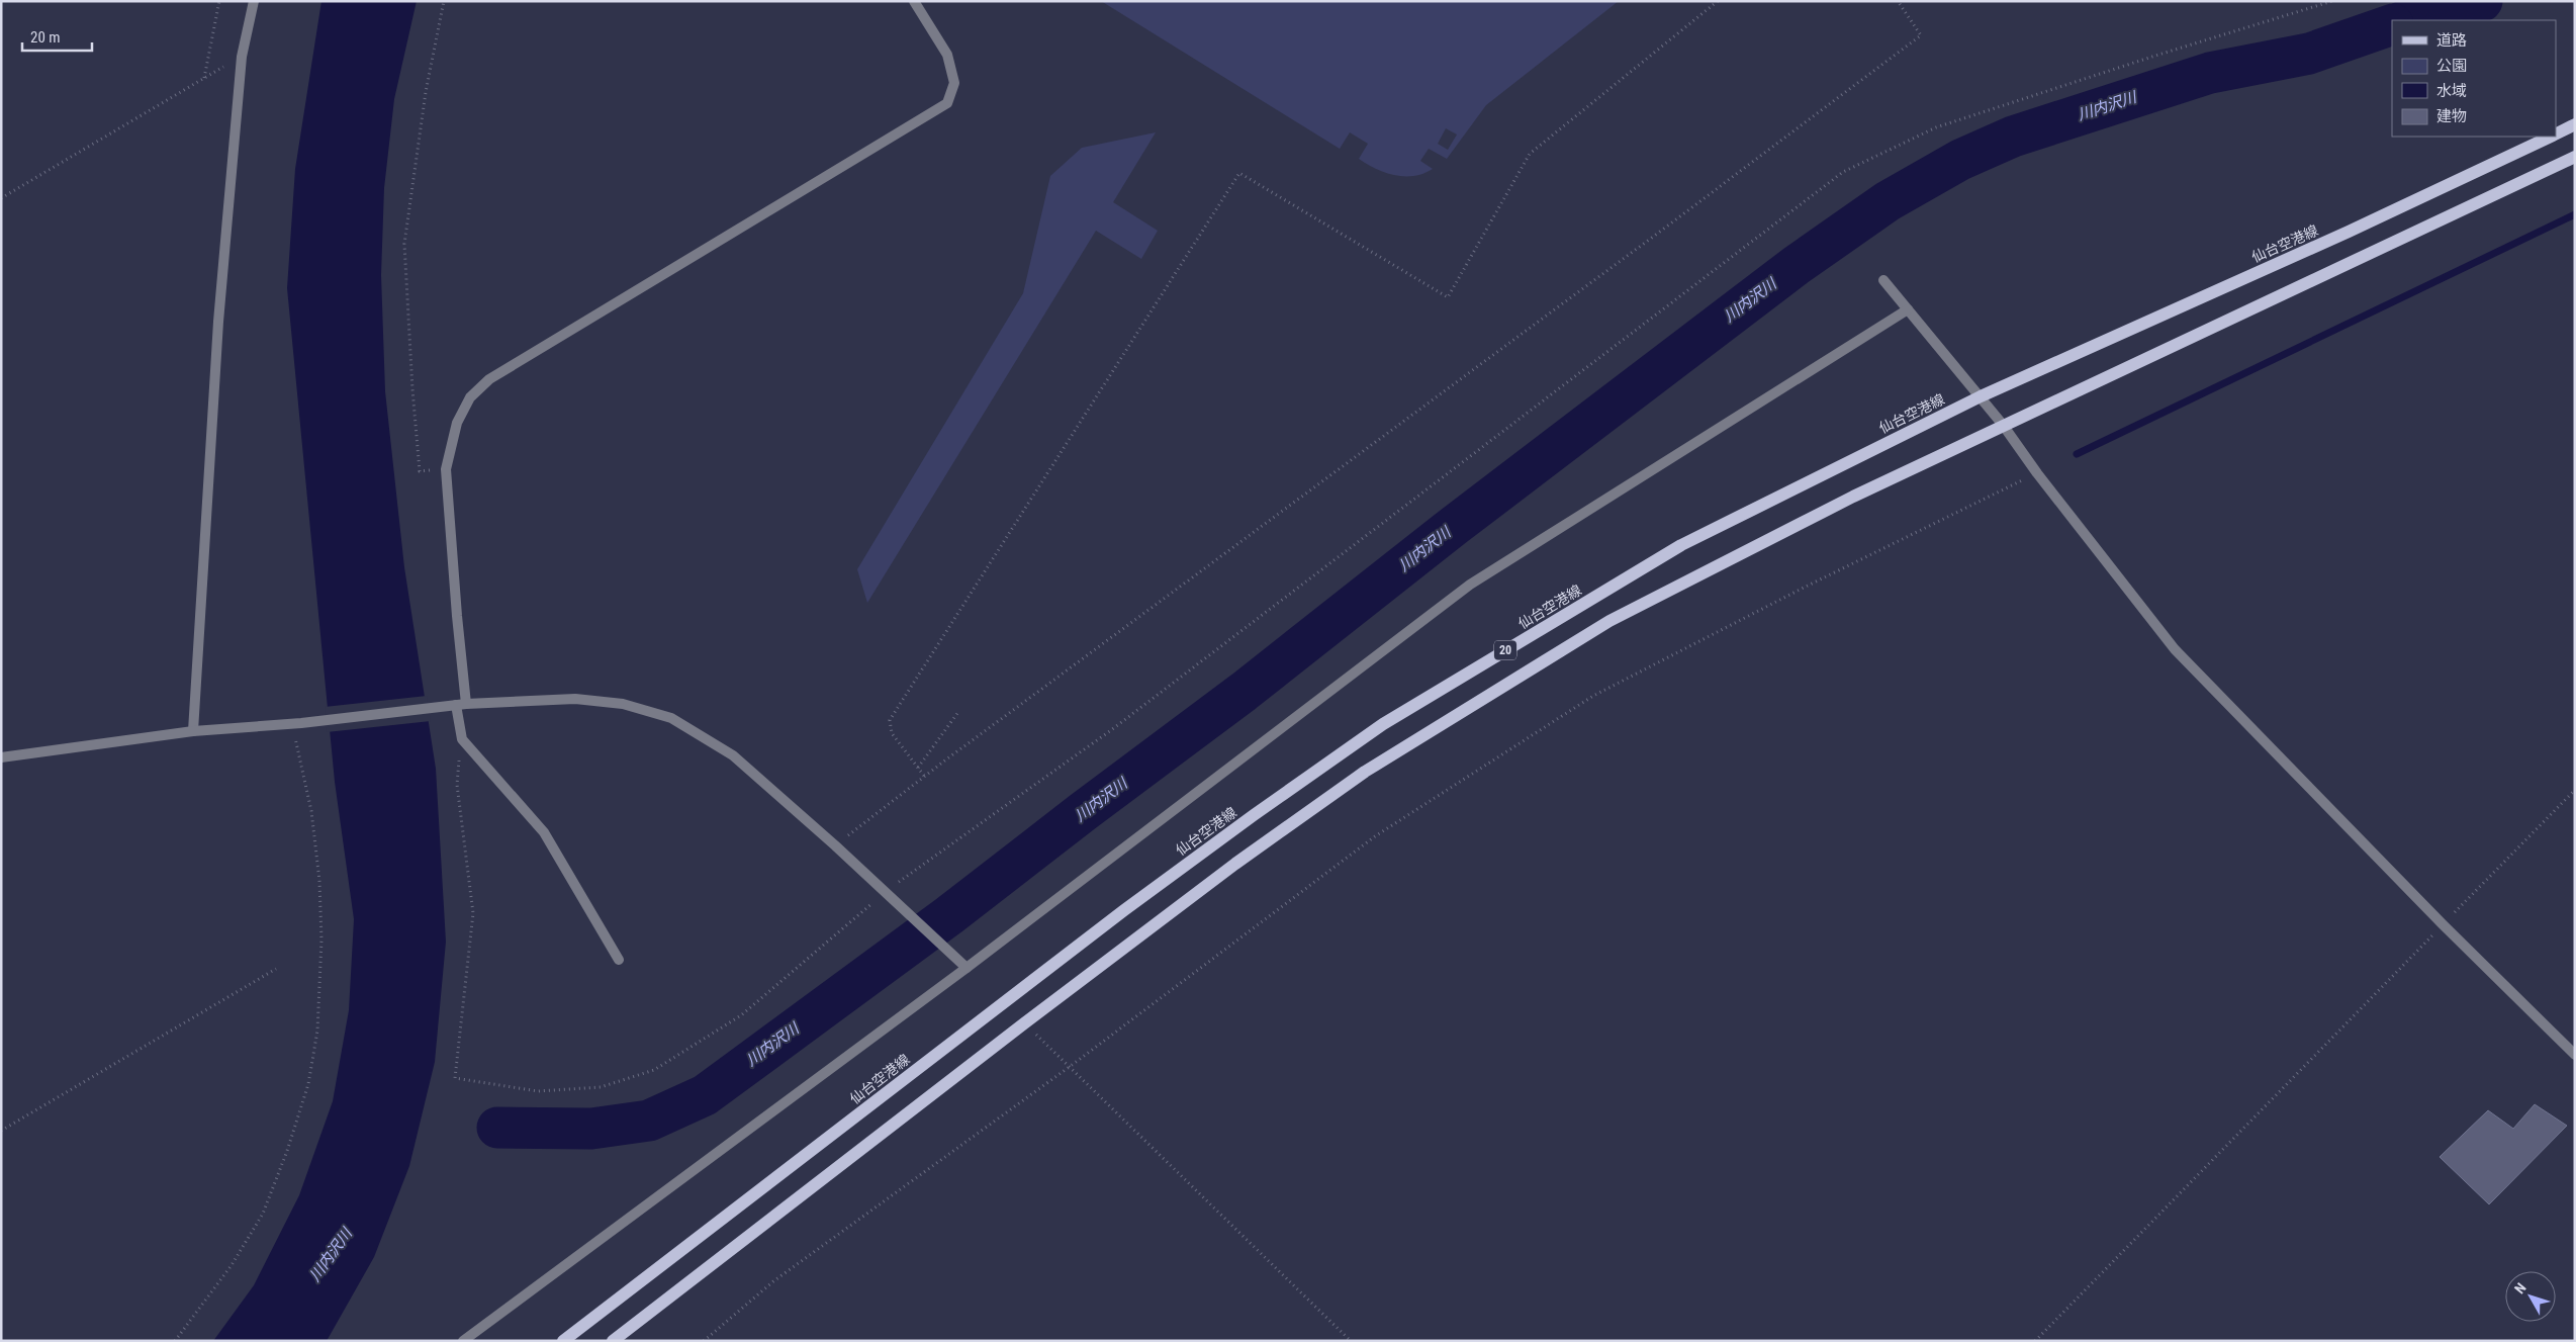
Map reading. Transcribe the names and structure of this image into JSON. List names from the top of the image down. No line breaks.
{"streets":{"main road":["仙台空港線","20"]},"water":["川内沢川"],"legend":["道路","公園","水域","建物"],"scale_bar":"20 m","north":"top left"}
